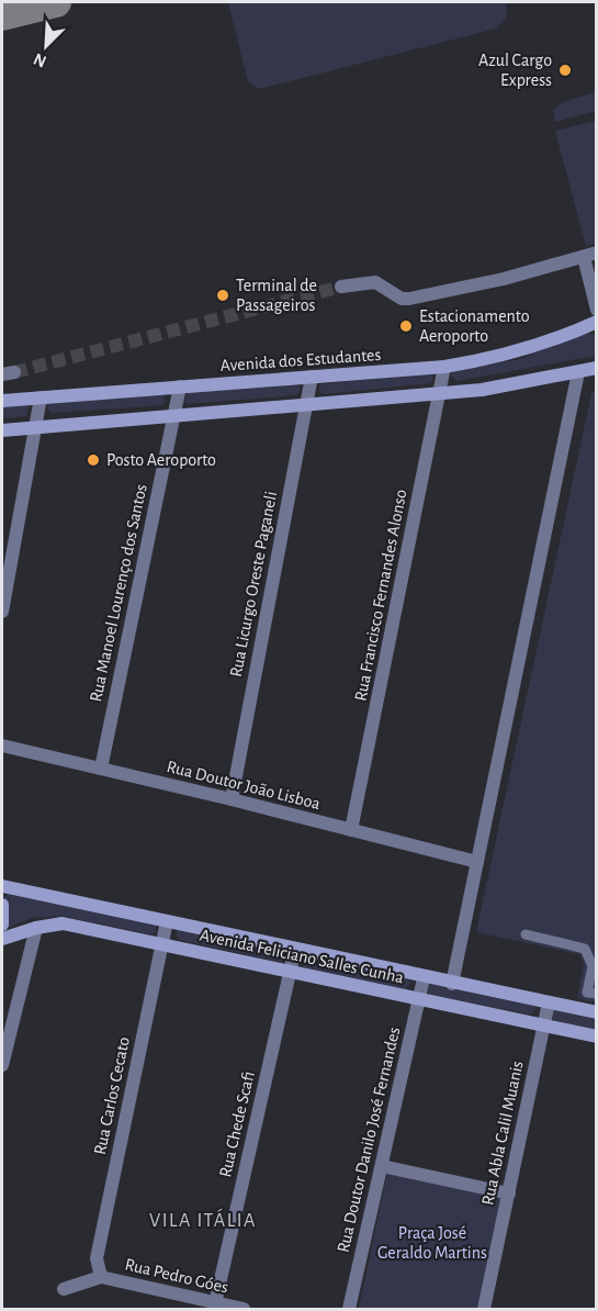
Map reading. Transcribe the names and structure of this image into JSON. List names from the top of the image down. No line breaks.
{"streets":{"main road":["Avenida dos Estudantes","Avenida Feliciano Salles Cunha"],"street":["Rua Licurgo Oreste Paganeli","Rua Manoel Lourenço dos Santos","Rua Francisco Fernandes Alonso","Rua Doutor João Lisboa","Rua Carlos Cecato","Rua Chede Scafi","Rua Abla Calil Muanis","Rua Doutor Danilo José Fernandes","Rua Pedro Góes"]},"crossings":[["Avenida dos Estudantes","Rua Licurgo Oreste Paganeli"],["Avenida dos Estudantes","Rua Manoel Lourenço dos Santos"],["Avenida dos Estudantes","Rua Francisco Fernandes Alonso"],["Rua Licurgo Oreste Paganeli","Rua Doutor João Lisboa"],["Rua Manoel Lourenço dos Santos","Rua Doutor João Lisboa"],["Rua Francisco Fernandes Alonso","Rua Doutor João Lisboa"],["Avenida Feliciano Salles Cunha","Rua Carlos Cecato"],["Avenida Feliciano Salles Cunha","Rua Chede Scafi"],["Avenida Feliciano Salles Cunha","Rua Abla Calil Muanis"],["Avenida Feliciano Salles Cunha","Rua Doutor Danilo José Fernandes"],["Rua Carlos Cecato","Rua Pedro Góes"],["Rua Chede Scafi","Rua Pedro Góes"]],"districts":["VILA ITÁLIA"],"parks":["Praça José Geraldo Martins"],"places":["Azul Cargo Express","Terminal de Passageiros","Estacionamento Aeroporto","Posto Aeroporto"],"north":"bottom left"}
